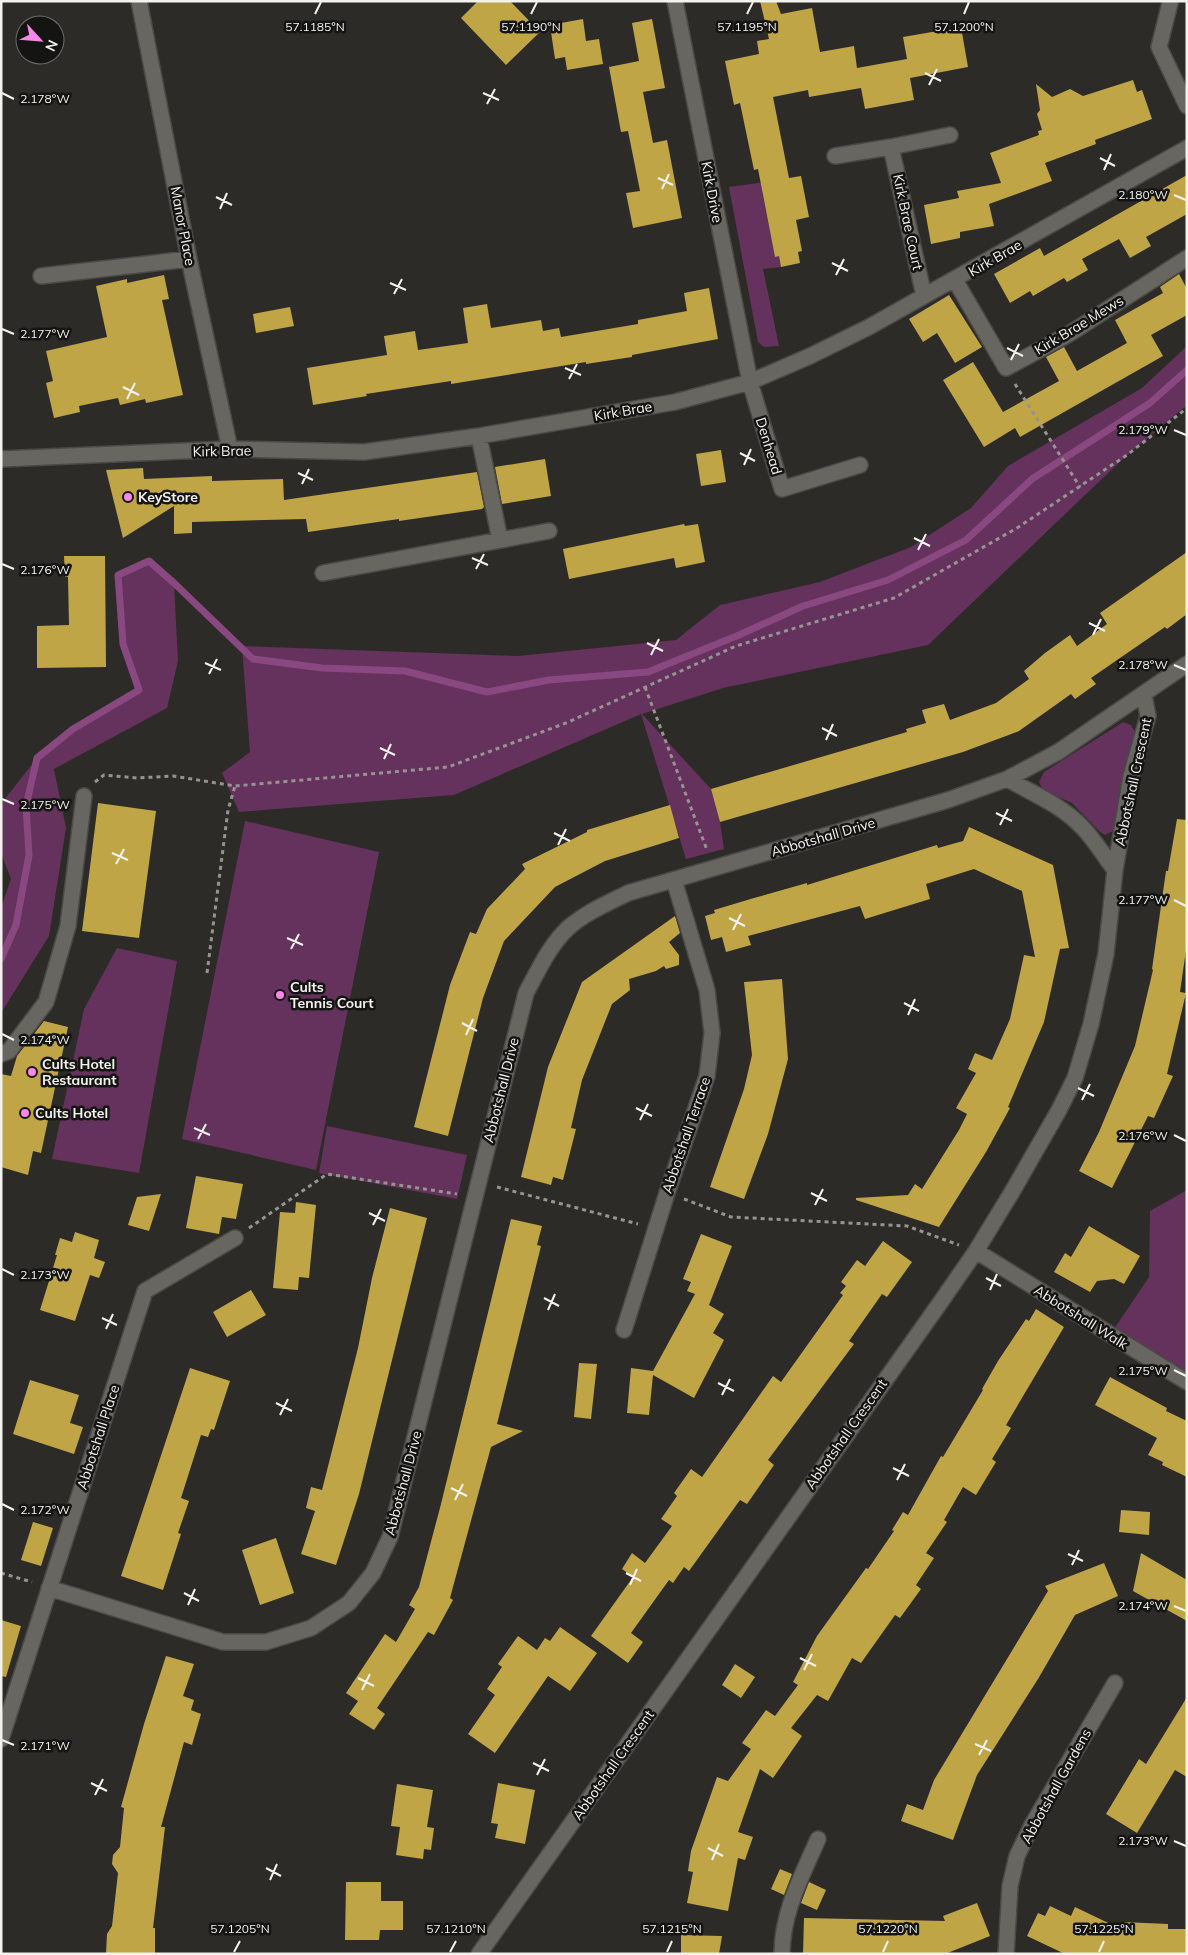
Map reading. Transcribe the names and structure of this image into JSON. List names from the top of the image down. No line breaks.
{"streets":{"street":["Kirk Drive","Kirk Brae Court","Manor Place","Kirk Brae","Kirk Brae Mews","Denhead","Abbotshall Crescent","Abbotshall Drive","Abbotshall Terrace","Abbotshall Walk","Abbotshall Place","Abbotshall Gardens"]},"crossings":[["Kirk Drive","Kirk Brae"],["Kirk Drive","Denhead"],["Kirk Brae Court","Kirk Brae"],["Manor Place","Kirk Brae"],["Kirk Brae","Denhead"],["Abbotshall Crescent","Abbotshall Drive"],["Abbotshall Crescent","Abbotshall Walk"],["Abbotshall Drive","Abbotshall Terrace"],["Abbotshall Drive","Abbotshall Place"]],"places":["KeyStore","Cults Tennis Court","Cults Hotel Restaurant","Cults Hotel"],"north":"bottom right","coordinates":["57.1185°N","57.1190°N","57.1195°N","57.1200°N","2.178°W","2.180°W","2.177°W","2.179°W","2.176°W","2.175°W","2.174°W","2.173°W","2.172°W","2.171°W","57.1205°N","57.1210°N","57.1215°N","57.1220°N","57.1225°N"]}
